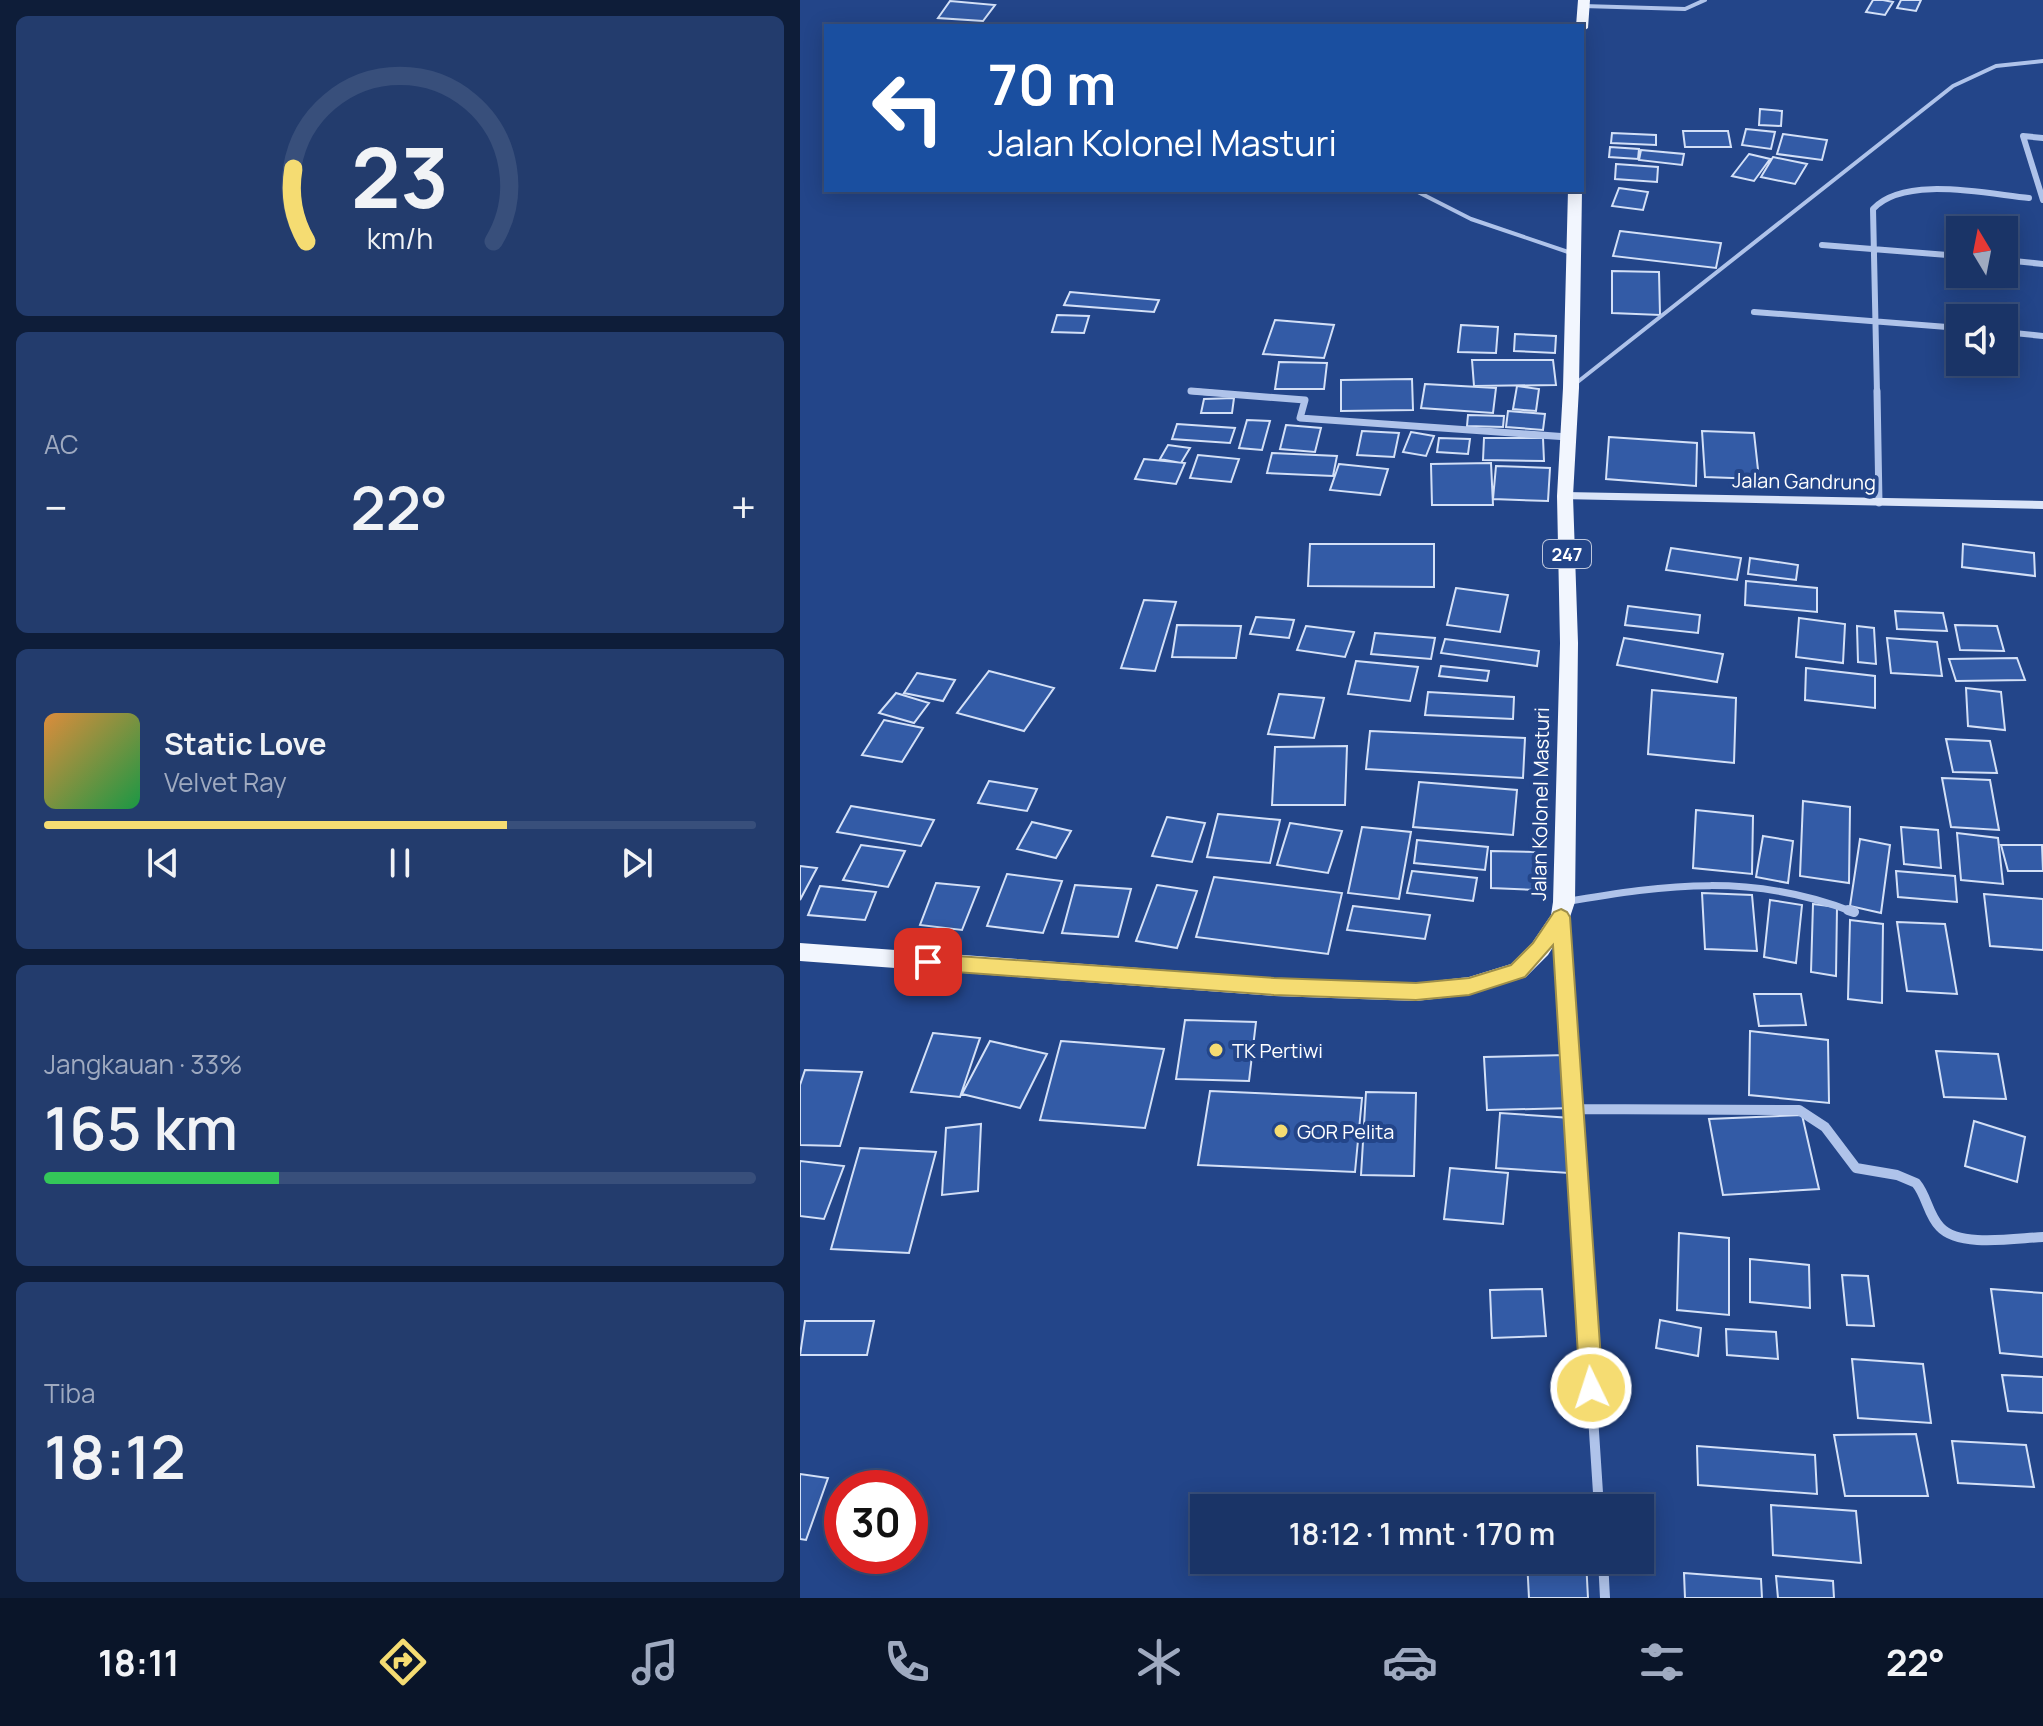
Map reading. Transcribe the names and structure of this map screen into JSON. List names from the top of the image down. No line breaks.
{"streets":{"main road":["247","Jalan Kolonel Masturi"],"street":["Jalan Gandrung"]},"crossings":[["Jalan Gandrung","Jalan Kolonel Masturi"]],"places":["TK Pertiwi","GOR Pelita"],"north":"top","page":{"turn":["70 m","Jalan Kolonel Masturi"],"tile":["AC",["Jangkauan · 33%","165 km"],["Tiba","18:12"]],"heat":["−","22°","+"],"song":["Static Love","Velvet Ray"],"limit":"30","trip":"18:12 · 1 mnt · 170 m","tabs":["18:11","22°"],"gauge":["23","km/h"]}}
